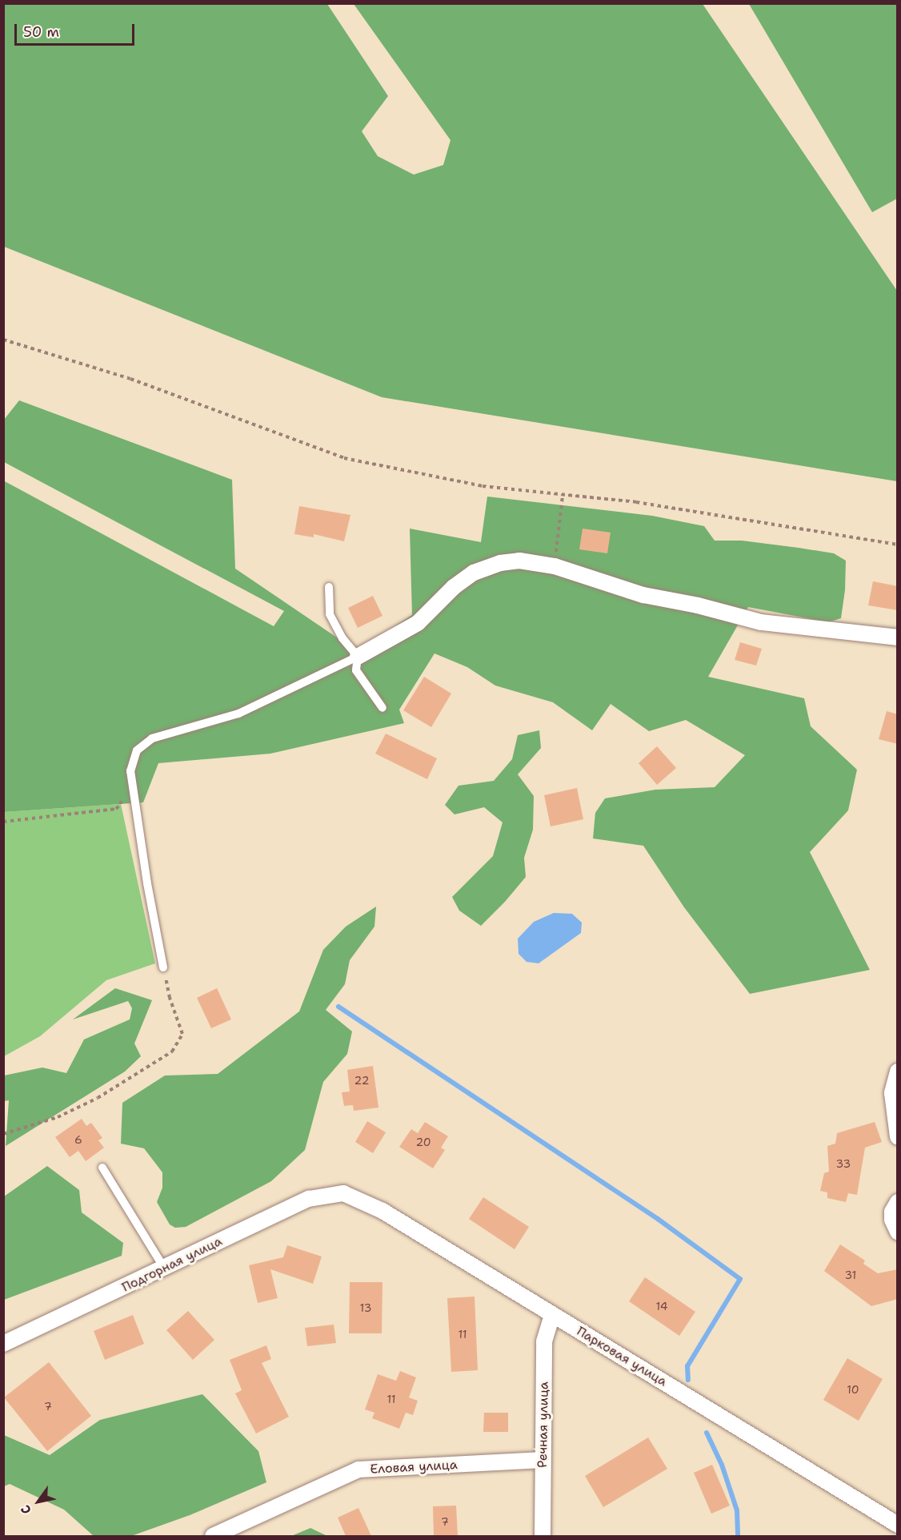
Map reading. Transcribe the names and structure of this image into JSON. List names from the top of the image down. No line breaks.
{"streets":{"street":["Подгорная улица","Парковая улица","Речная улица","Еловая улица"]},"crossings":[["Подгорная улица","Парковая улица"],["Парковая улица","Речная улица"],["Речная улица","Еловая улица"]],"house_numbers":["22","6","20","33","31","14","13","11","10","11","7","7"],"scale_bar":"50 m","north":"bottom left"}
